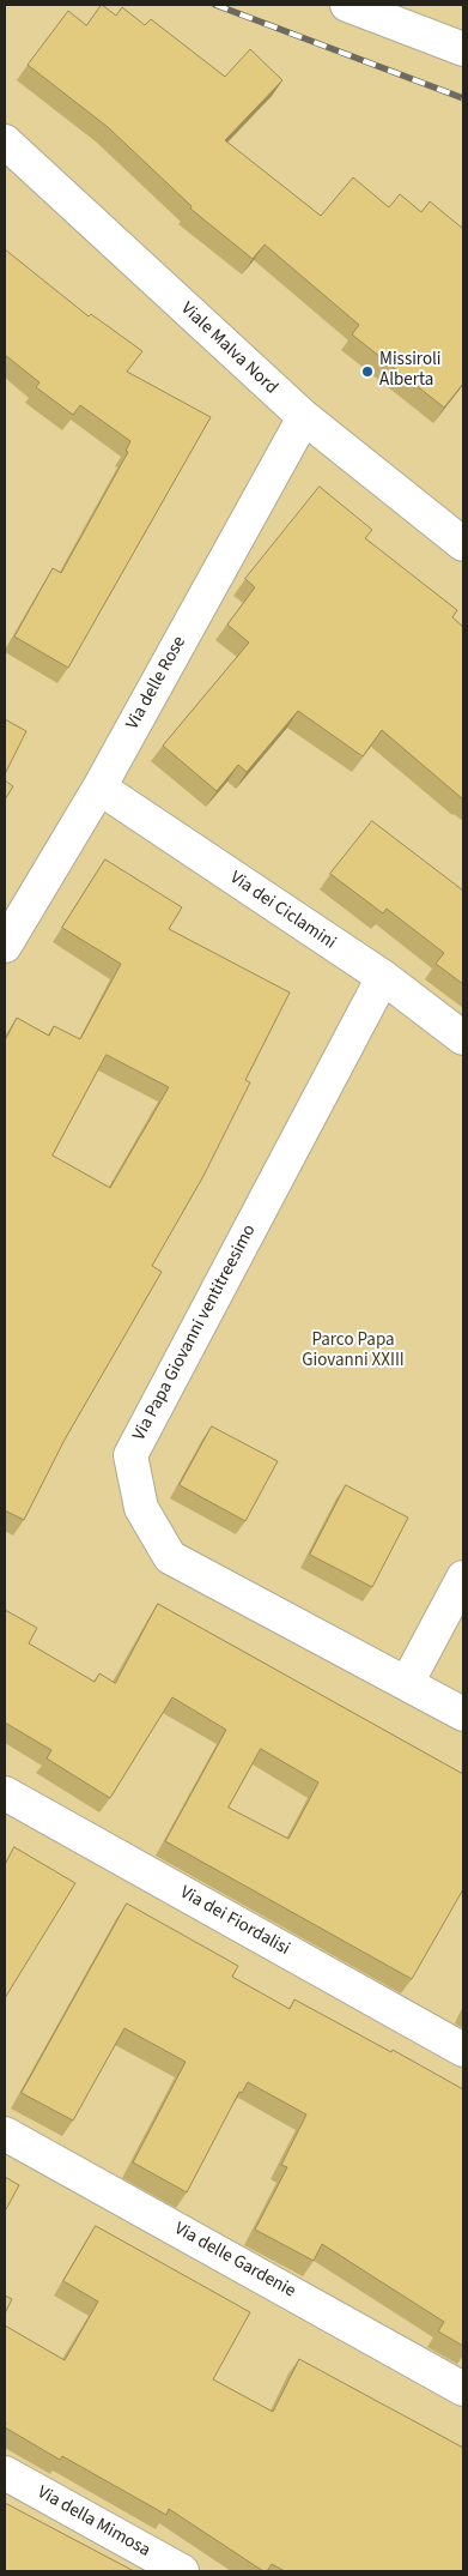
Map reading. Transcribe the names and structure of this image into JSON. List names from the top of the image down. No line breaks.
{"streets":{"street":["Viale Malva Nord","Via delle Rose","Via dei Ciclamini","Via Papa Giovanni ventitreesimo","Via dei Fiordalisi","Via delle Gardenie","Via della Mimosa"]},"crossings":[["Viale Malva Nord","Via delle Rose"],["Via delle Rose","Via dei Ciclamini"],["Via dei Ciclamini","Via Papa Giovanni ventitreesimo"]],"parks":["Parco Papa Giovanni XXIII"],"places":["Missiroli Alberta"]}
